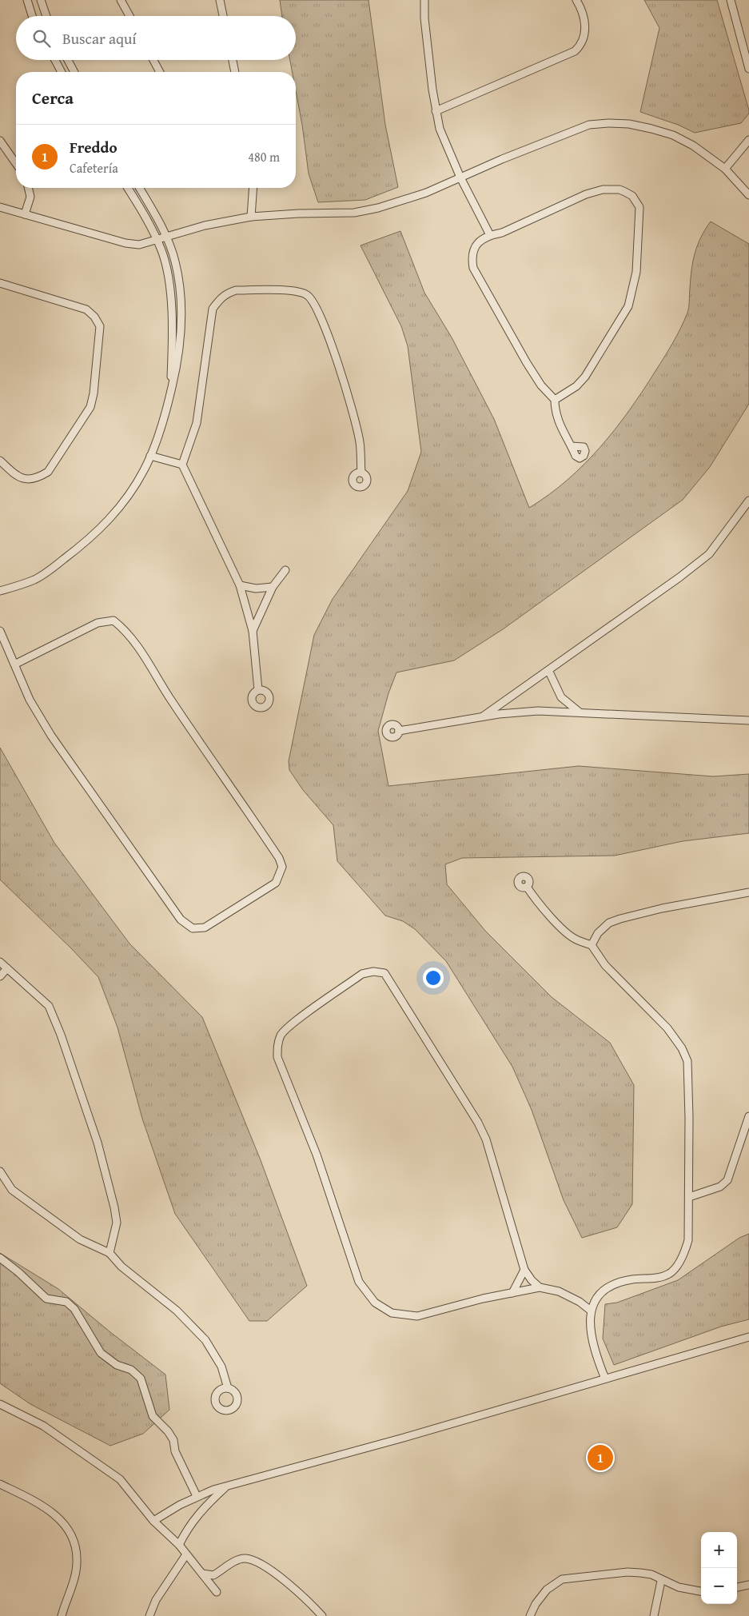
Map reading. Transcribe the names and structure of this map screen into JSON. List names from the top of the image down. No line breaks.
{"page":{"search":"Buscar aquí","heading":"Cerca","list":[{"mark":"1","name":"Freddo","note":"Cafetería","value":"480 m"}],"pins":"1","map_buttons":["+","−"]}}
